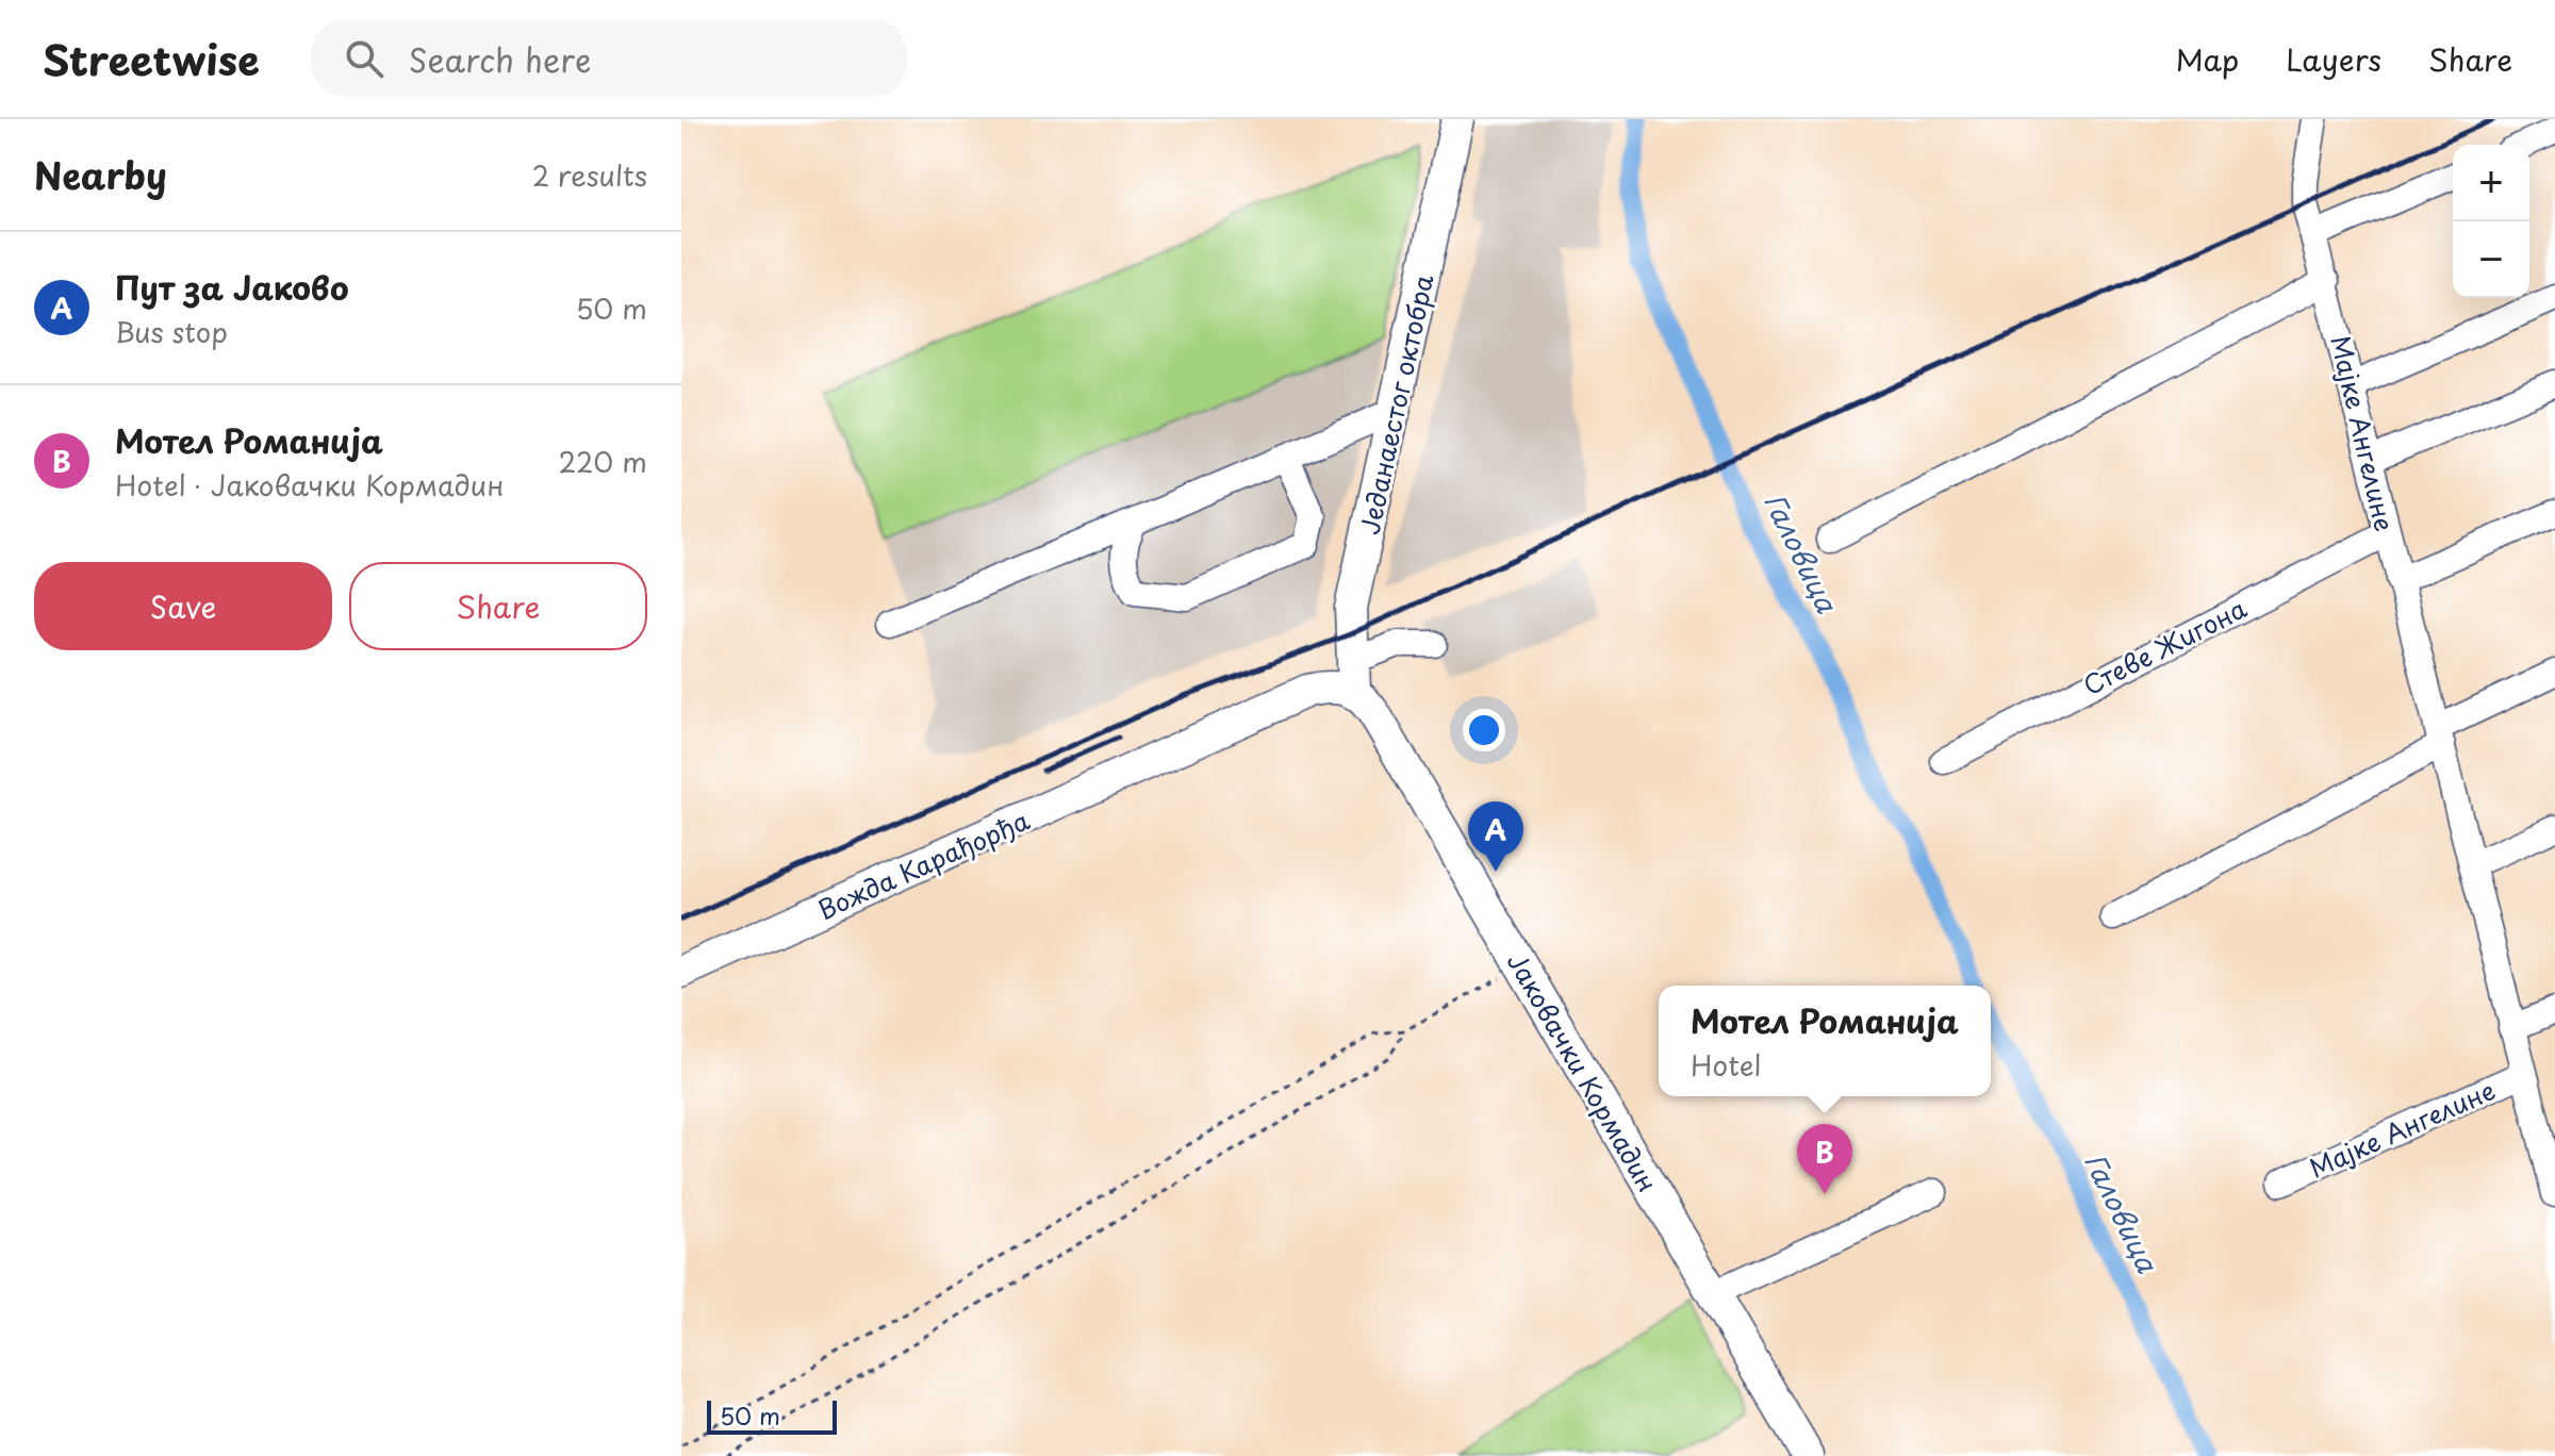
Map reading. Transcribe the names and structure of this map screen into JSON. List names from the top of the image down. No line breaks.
{"streets":{"main road":["Једанаестог октобра","Вожда Карађорђа","Јаковачки Кормадин"],"street":["Мајке Ангелине","Стеве Жигона"]},"crossings":[["Једанаестог октобра","Вожда Карађорђа"],["Једанаестог октобра","Јаковачки Кормадин"],["Мајке Ангелине","Стеве Жигона"],["Вожда Карађорђа","Јаковачки Кормадин"]],"water":["Галовица"],"scale_bar":"50 m","page":{"header":"Streetwise","search":"Search here","nav":["Map","Layers","Share"],"heading":["Nearby","2 results"],"map_buttons":["+","−"],"list":[{"mark":"A","name":"Пут за Јаково","note":"Bus stop","value":"50 m"},{"mark":"B","name":"Мотел Романија","note":"Hotel · Јаковачки Кормадин","value":"220 m"}],"buttons":["Save","Share"],"pins":["A","B"],"popup":["Мотел Романија","Hotel"],"scale":"50 m"}}
